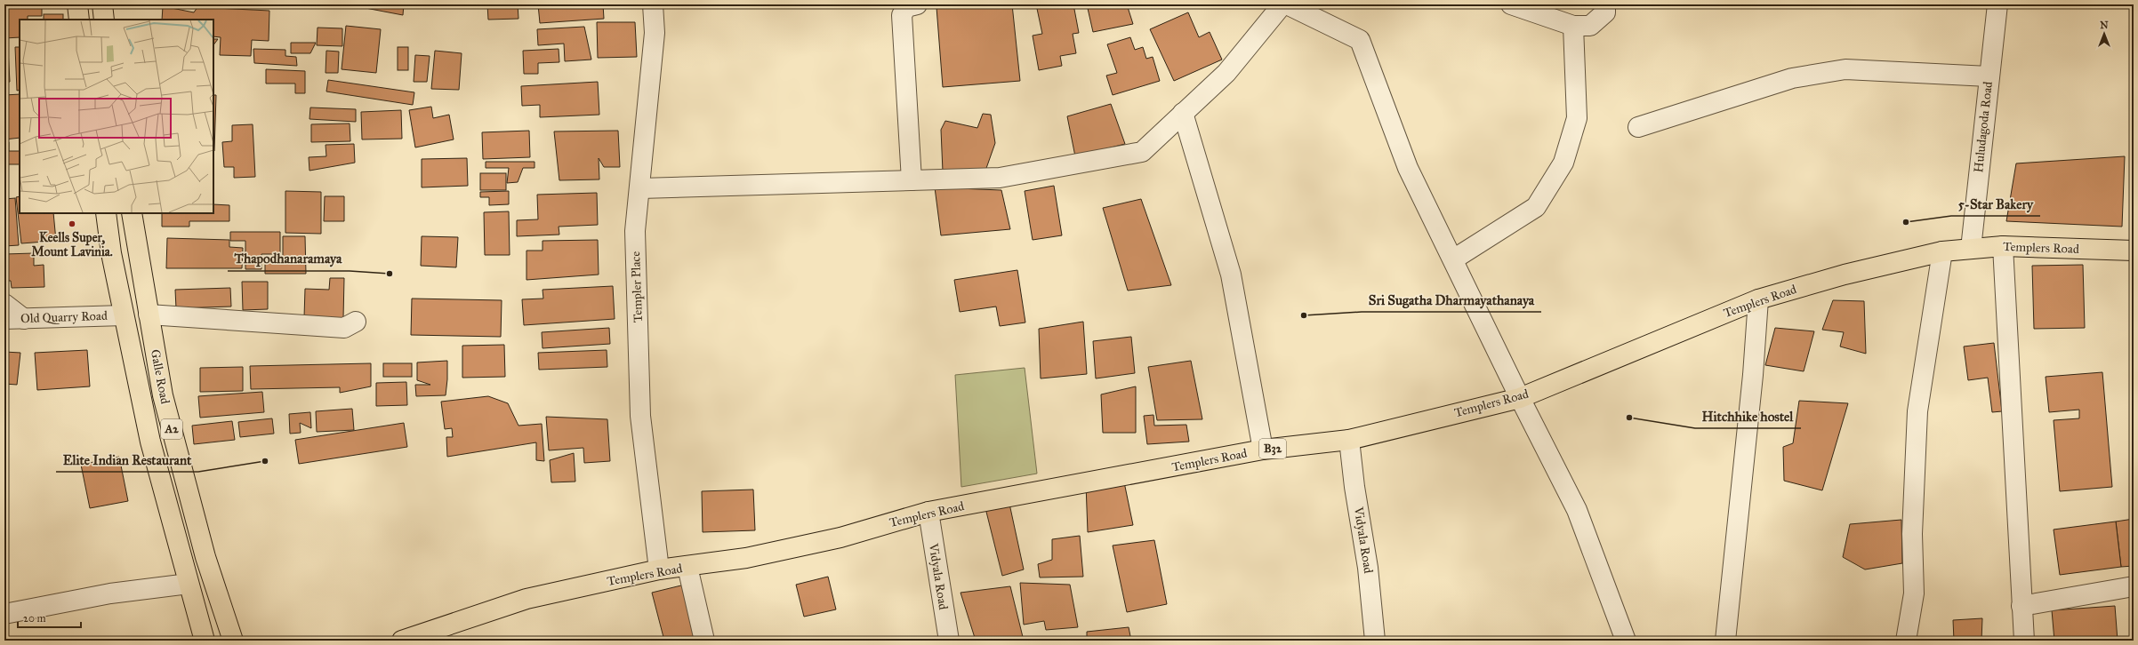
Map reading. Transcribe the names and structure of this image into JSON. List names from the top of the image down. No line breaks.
{"streets":{"main road":["Templers Road","Galle Road","A2","B32"],"street":["Huludagoda Road","Templer Place","Old Quarry Road","Vidyala Road"]},"crossings":[["Huludagoda Road","Templers Road"],["Templers Road","Templer Place"],["Templers Road","Vidyala Road"],["Old Quarry Road","Galle Road"]],"places":["5-Star Bakery","Keells Super, Mount Lavinia.","Thapodhanaramaya","Sri Sugatha Dharmayathanaya","Hitchhike hostel","Elite Indian Restaurant"],"scale_bar":"20 m","north":"top"}
